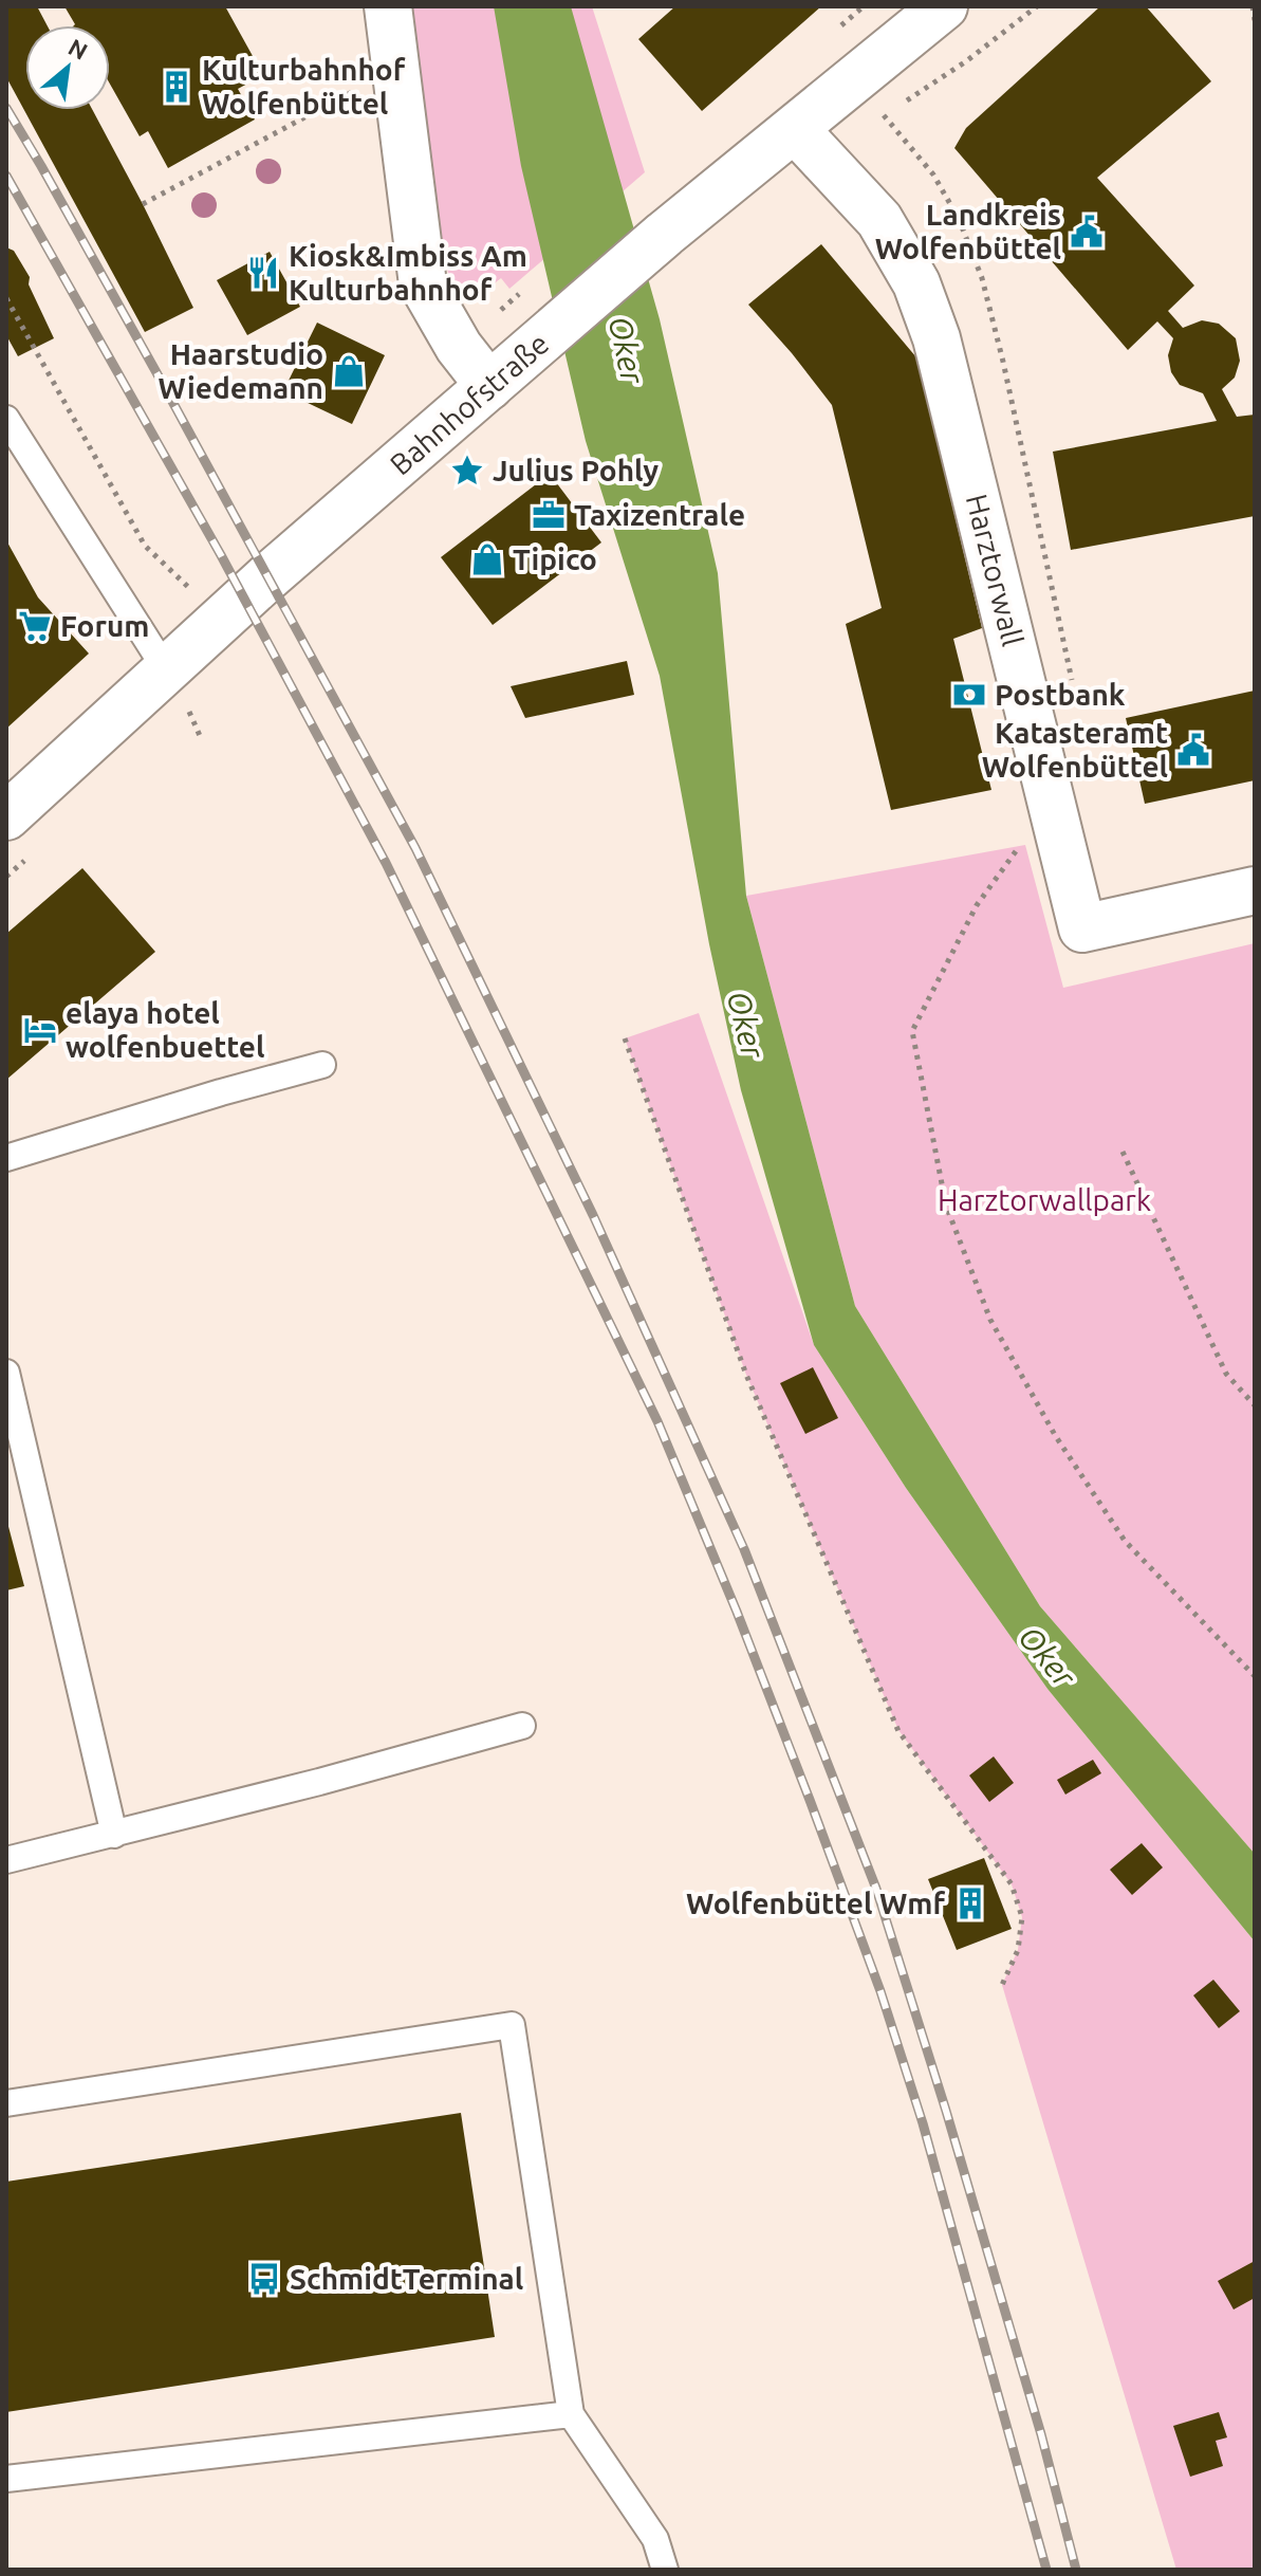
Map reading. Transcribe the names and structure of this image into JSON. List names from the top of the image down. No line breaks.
{"streets":{"street":["Bahnhofstraße","Harztorwall"]},"crossings":[["Bahnhofstraße","Harztorwall"]],"water":["Oker"],"parks":["Harztorwallpark"],"places":{"building":["Kulturbahnhof Wolfenbüttel","Wolfenbüttel Wmf"],"public building":["Landkreis Wolfenbüttel","Katasteramt Wolfenbüttel"],"restaurant":["Kiosk&Imbiss Am Kulturbahnhof"],"shop":["Haarstudio Wiedemann","Tipico"],"place":["Julius Pohly"],"office":["Taxizentrale"],"supermarket":["Forum"],"bank":["Postbank"],"hotel":["elaya hotel wolfenbuettel"],"bus stop":["SchmidtTerminal"]},"north":"top right"}
